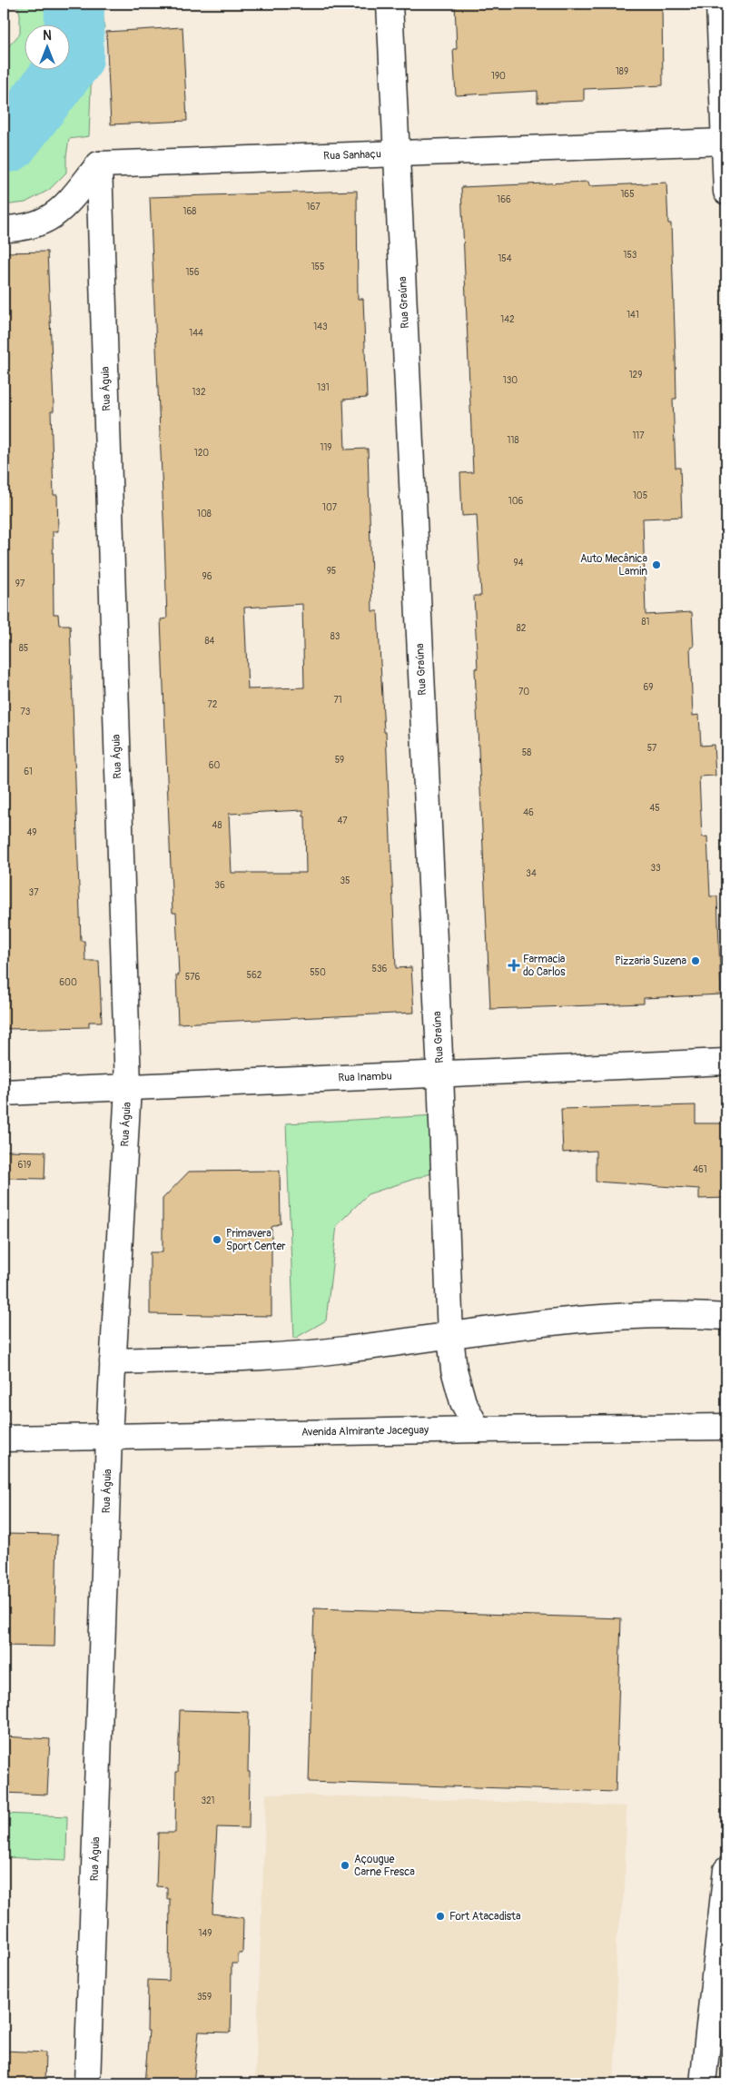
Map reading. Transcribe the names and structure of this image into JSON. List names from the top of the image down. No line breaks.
{"streets":{"street":["Rua Sanhaçu","Rua Graúna","Rua Águia","Rua Inambu","Avenida Almirante Jaceguay"]},"crossings":[["Rua Sanhaçu","Rua Graúna"],["Rua Sanhaçu","Rua Águia"],["Rua Graúna","Rua Inambu"],["Rua Graúna","Avenida Almirante Jaceguay"],["Rua Águia","Rua Inambu"],["Rua Águia","Avenida Almirante Jaceguay"]],"places":{"other":["Auto Mecânica Lamin","Pizzaria Suzena","Primavera Sport Center","Açougue Carne Fresca","Fort Atacadista"],"health":["Farmacia do Carlos"]},"house_numbers":["189","190","165","166","167","168","153","154","155","156","141","142","143","144","129","130","131","132","117","118","119","120","105","106","107","108","94","95","96","97","81","82","83","84","85","69","70","71","72","73","57","58","59","60","61","45","46","47","48","49","33","34","35","36","37","536","550","562","576","600","619","461","321","149","359"],"north":"top"}
